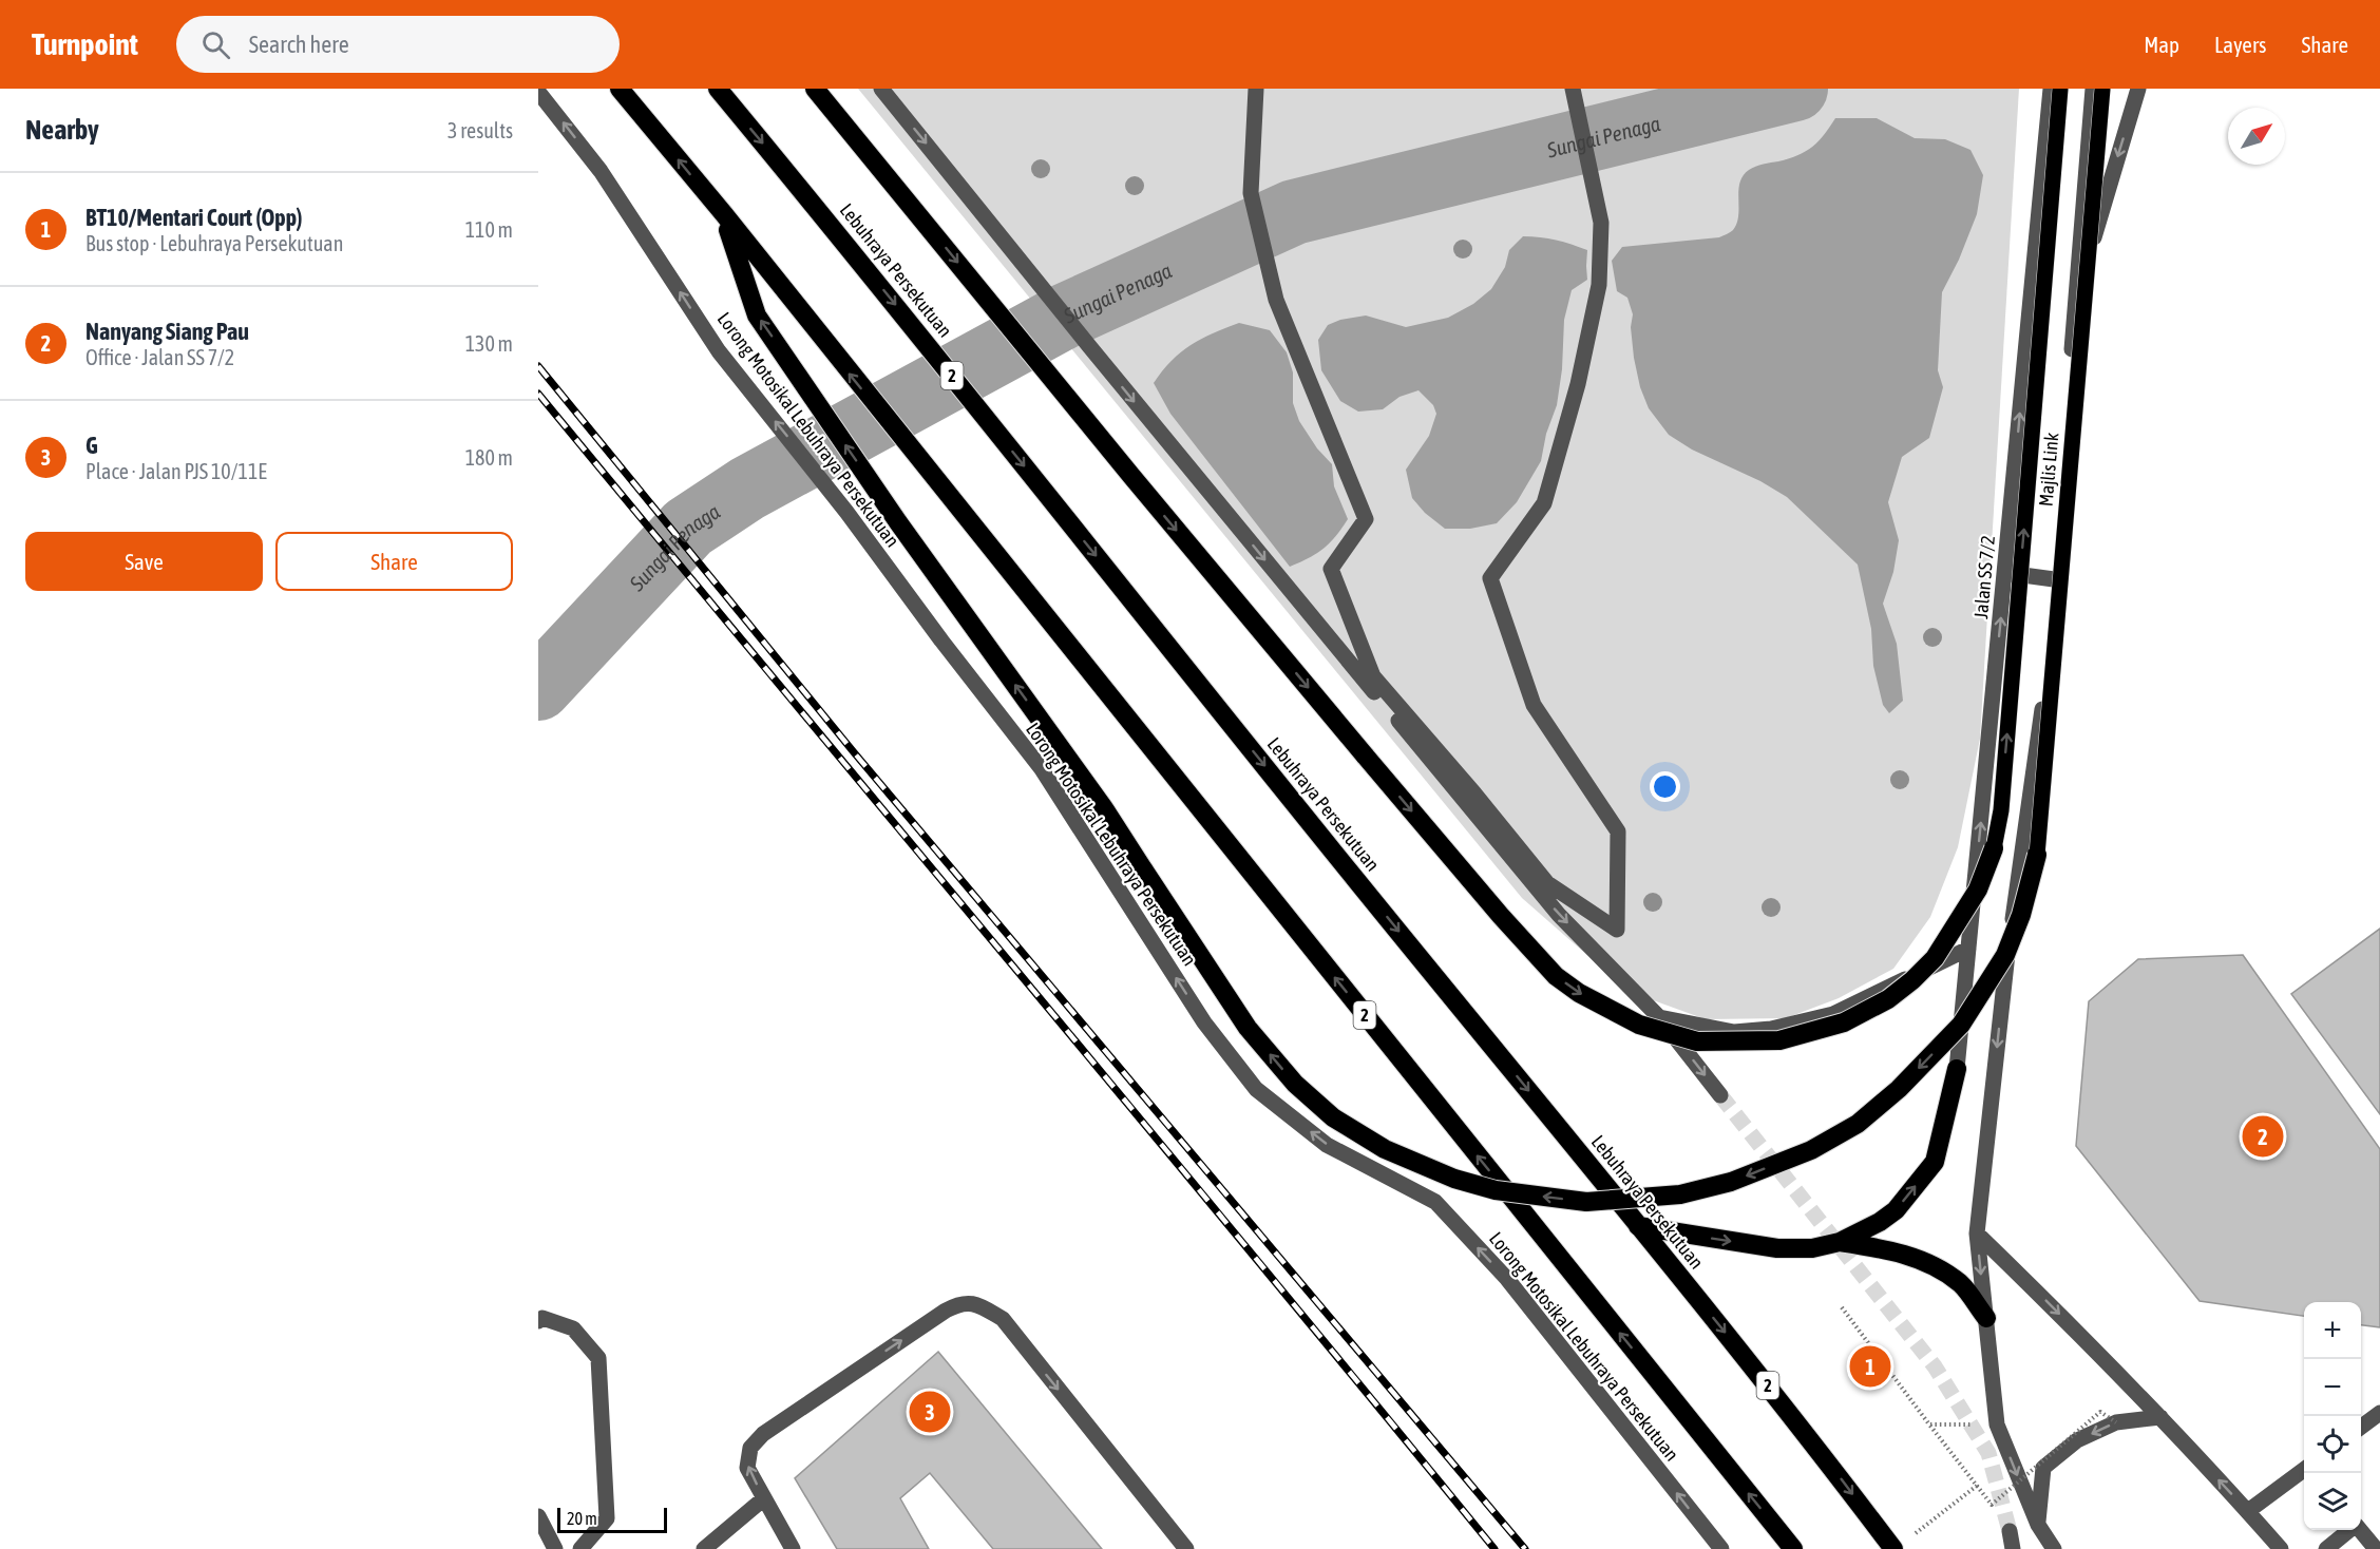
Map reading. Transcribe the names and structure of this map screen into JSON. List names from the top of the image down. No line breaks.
{"streets":{"highway":["Lebuhraya Persekutuan","2"],"main road":["Majlis Link"],"street":["Lorong Motosikal Lebuhraya Persekutuan","Jalan SS 7/2"]},"one_way":["Lorong Motosikal Lebuhraya Persekutuan"],"water":["Sungai Penaga"],"scale_bar":"20 m","north":"top right","page":{"header":"Turnpoint","search":"Search here","nav":["Map","Layers","Share"],"heading":["Nearby","3 results"],"list":[{"mark":"1","name":"BT10/Mentari Court (Opp)","note":"Bus stop · Lebuhraya Persekutuan","value":"110 m"},{"mark":"2","name":"Nanyang Siang Pau","note":"Office · Jalan SS 7/2","value":"130 m"},{"mark":"3","name":"G","note":"Place · Jalan PJS 10/11E","value":"180 m"}],"buttons":["Save","Share"],"pins":["2","1","3"],"map_buttons":["+","−"],"scale":"20 m"}}
